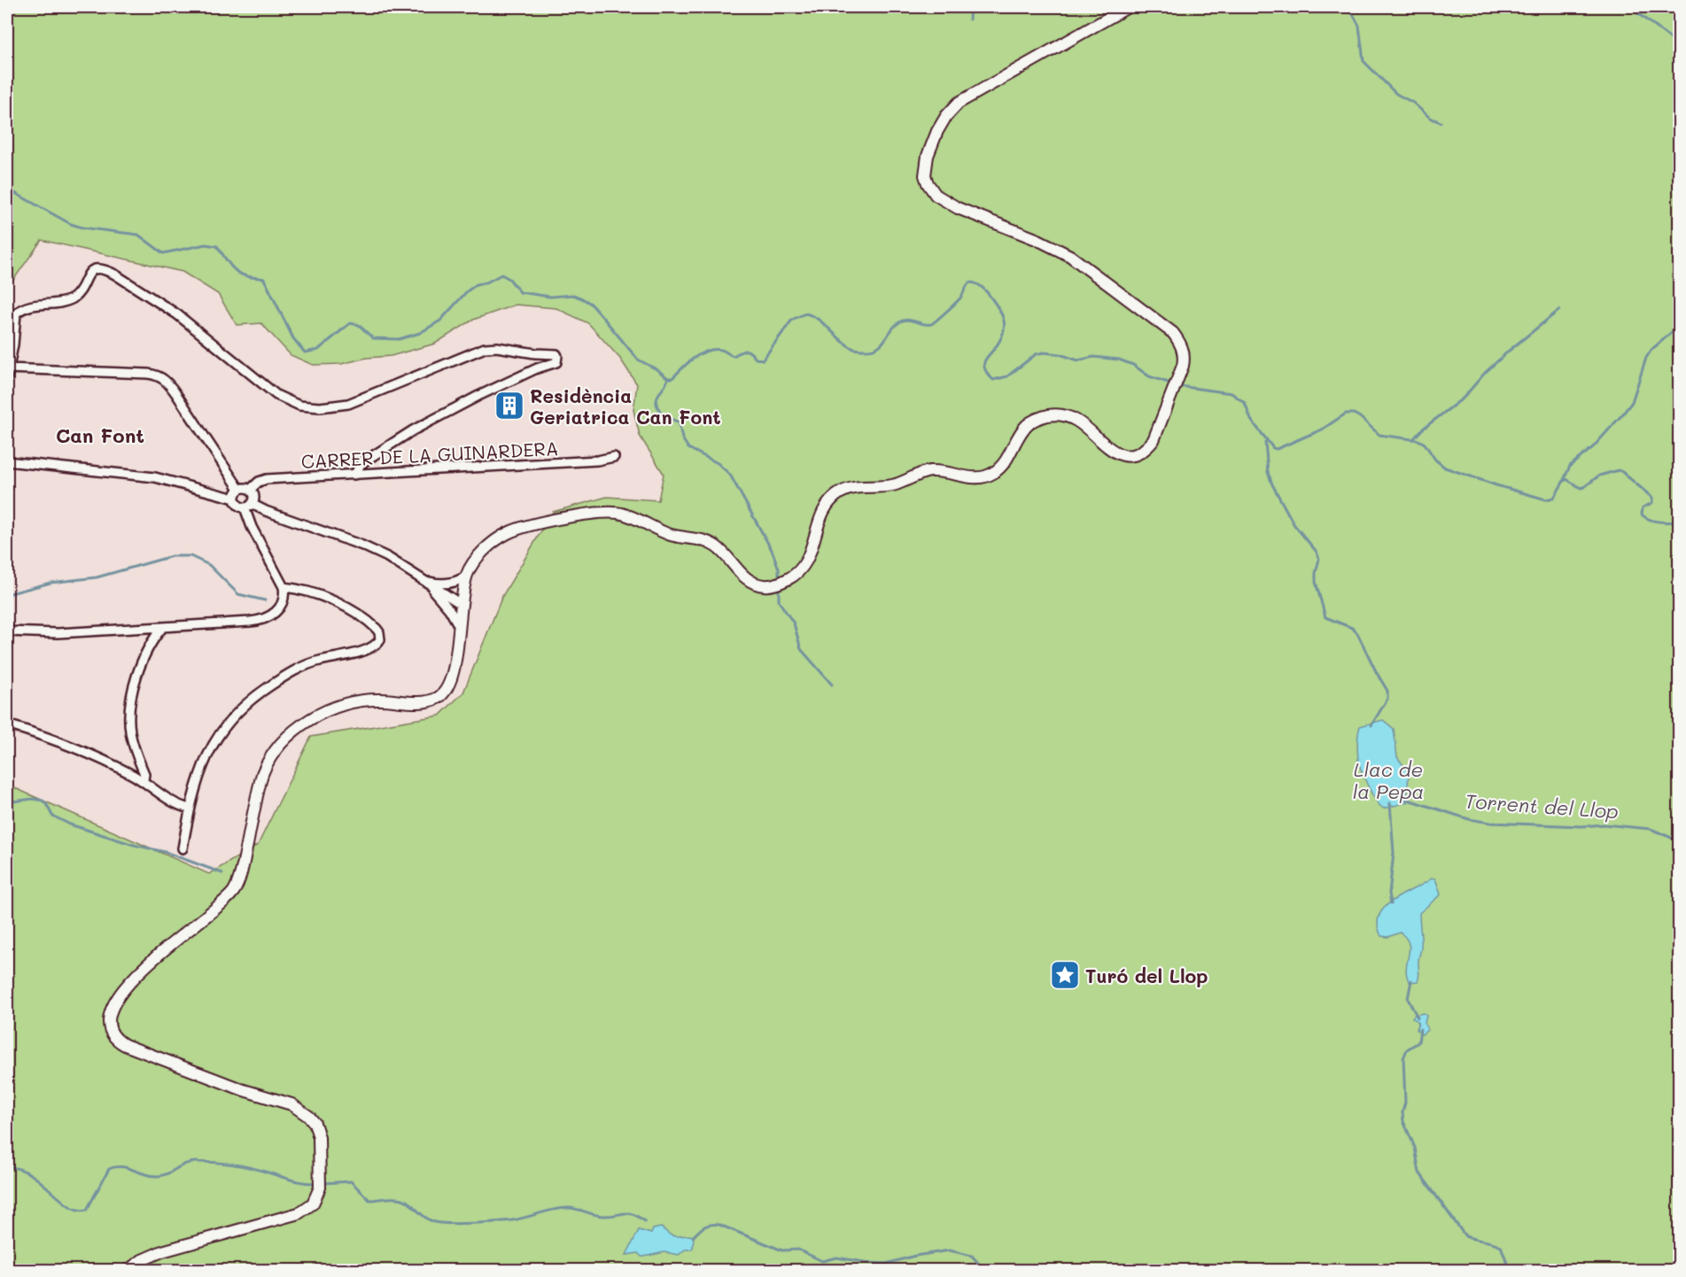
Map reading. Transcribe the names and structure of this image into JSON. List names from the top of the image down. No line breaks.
{"streets":{"street":["CARRER DE LA GUINARDERA"]},"districts":["Can Font"],"water":["Llac de la Pepa","Torrent del Llop"],"places":{"building":["Residència Geriatrica Can Font"],"place":["Turó del Llop"]}}
